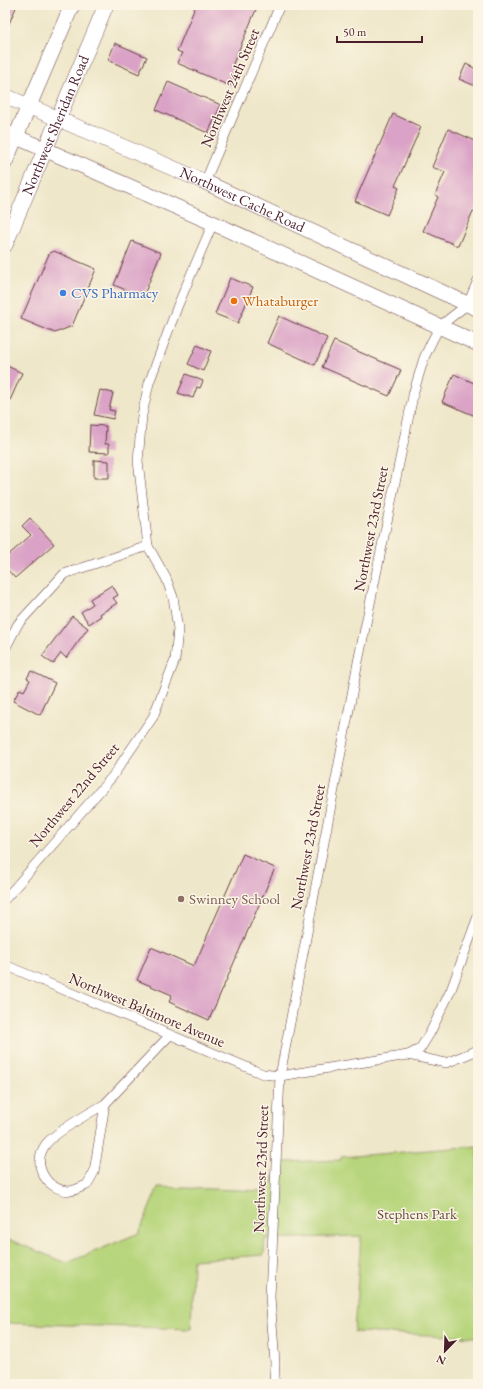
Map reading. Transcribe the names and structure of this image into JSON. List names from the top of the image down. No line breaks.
{"streets":{"main road":["Northwest Sheridan Road","Northwest Cache Road"],"street":["Northwest 24th Street","Northwest 23rd Street","Northwest 22nd Street","Northwest Baltimore Avenue"]},"crossings":[["Northwest 24th Street","Northwest Cache Road"],["Northwest Sheridan Road","Northwest Cache Road"],["Northwest 23rd Street","Northwest Baltimore Avenue"]],"parks":["Stephens Park"],"places":["CVS Pharmacy","Whataburger","Swinney School"],"scale_bar":"50 m","north":"bottom left"}
